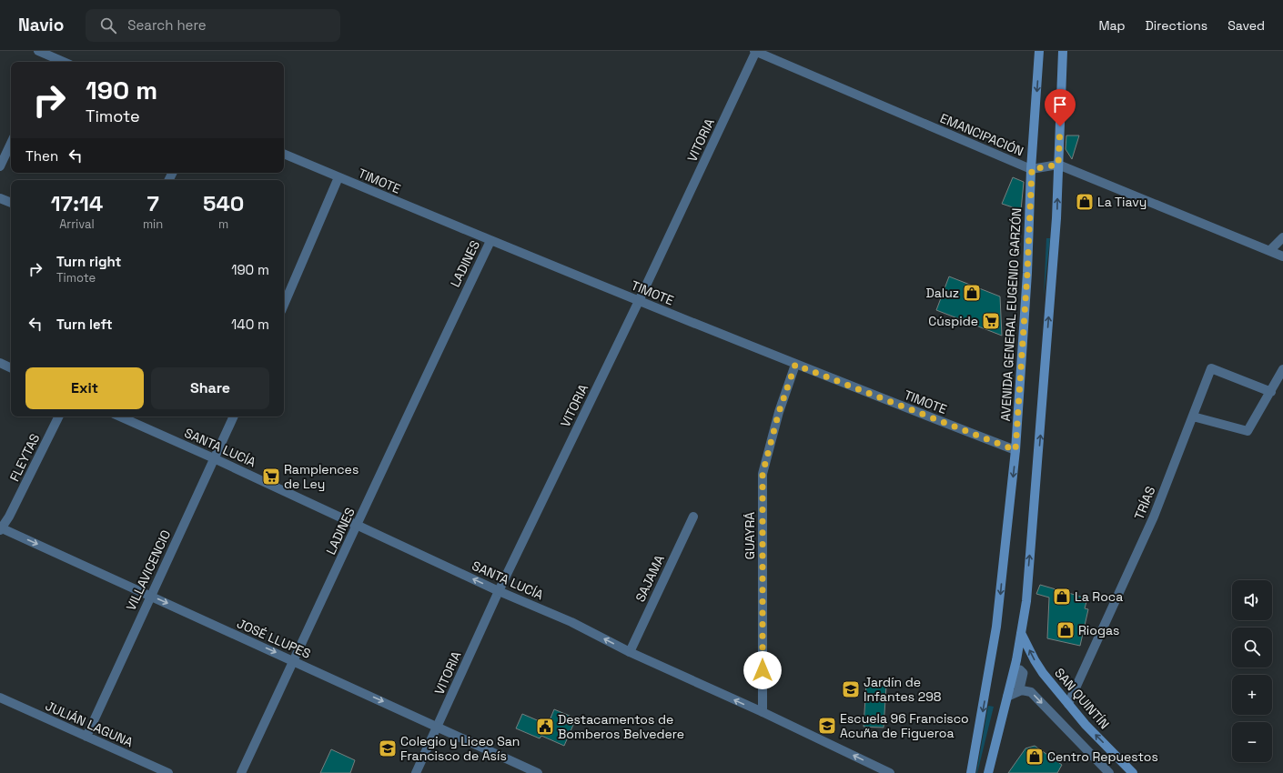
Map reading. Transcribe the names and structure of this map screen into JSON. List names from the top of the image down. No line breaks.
{"streets":{"main road":["AVENIDA GENERAL EUGENIO GARZÓN","SAN QUINTÍN"],"street":["EMANCIPACIÓN","VITORIA","TIMOTE","LADINES","SANTA LUCÍA","FLEYTAS","TRÍAS","GUAYRÁ","VILLAVICENCIO","SAJAMA","JOSÉ LLUPES","JULIÁN LAGUNA"]},"crossings":[["EMANCIPACIÓN","VITORIA"],["EMANCIPACIÓN","AVENIDA GENERAL EUGENIO GARZÓN"],["VITORIA","TIMOTE"],["VITORIA","SANTA LUCÍA"],["VITORIA","JOSÉ LLUPES"],["TIMOTE","LADINES"],["TIMOTE","AVENIDA GENERAL EUGENIO GARZÓN"],["TIMOTE","GUAYRÁ"],["LADINES","SANTA LUCÍA"],["LADINES","JOSÉ LLUPES"],["SANTA LUCÍA","GUAYRÁ"],["SANTA LUCÍA","VILLAVICENCIO"],["SANTA LUCÍA","SAJAMA"],["FLEYTAS","JOSÉ LLUPES"],["TRÍAS","SAN QUINTÍN"],["VILLAVICENCIO","JOSÉ LLUPES"],["VILLAVICENCIO","JULIÁN LAGUNA"]],"one_way":["SANTA LUCÍA","JOSÉ LLUPES","SAN QUINTÍN"],"places":{"shop":["La Tiavy","Daluz","La Roca","Riogas","Centro Repuestos"],"supermarket":["Cúspide","Ramplences de Ley"],"school or university":["Jardín de Infantes 298","Escuela 96 Francisco Acuña de Figueroa","Colegio y Liceo San Francisco de Asís"],"public building":["Destacamentos de Bomberos Belvedere"]},"page":{"header":"Navio","search":"Search here","nav":["Map","Directions","Saved"],"turn":["190 m","Timote"],"then":"Then","eta":["17:14","Arrival","7","min","540","m"],"list":[{"name":"Turn right","note":"Timote","value":"190 m"},{"name":"Turn left","value":"140 m"}],"buttons":["Exit","Share"],"map_buttons":["+","−"]}}
